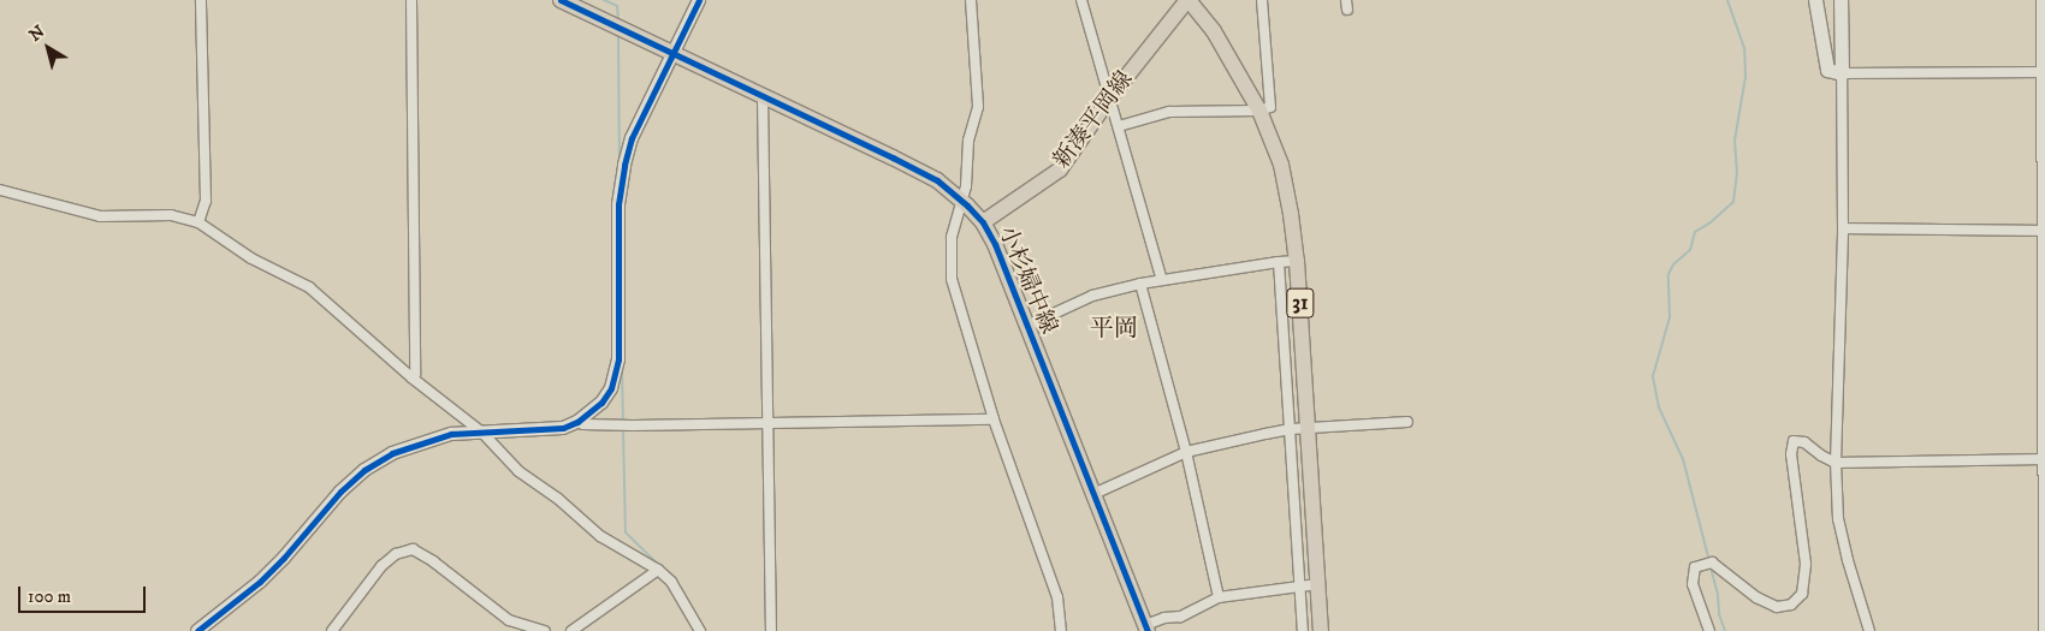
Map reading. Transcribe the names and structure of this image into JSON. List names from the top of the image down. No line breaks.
{"streets":{"main road":["新湊平岡線","小杉婦中線","31"]},"crossings":[["新湊平岡線","小杉婦中線"],["新湊平岡線","31"]],"districts":["平岡"],"scale_bar":"100 m","north":"top left"}
